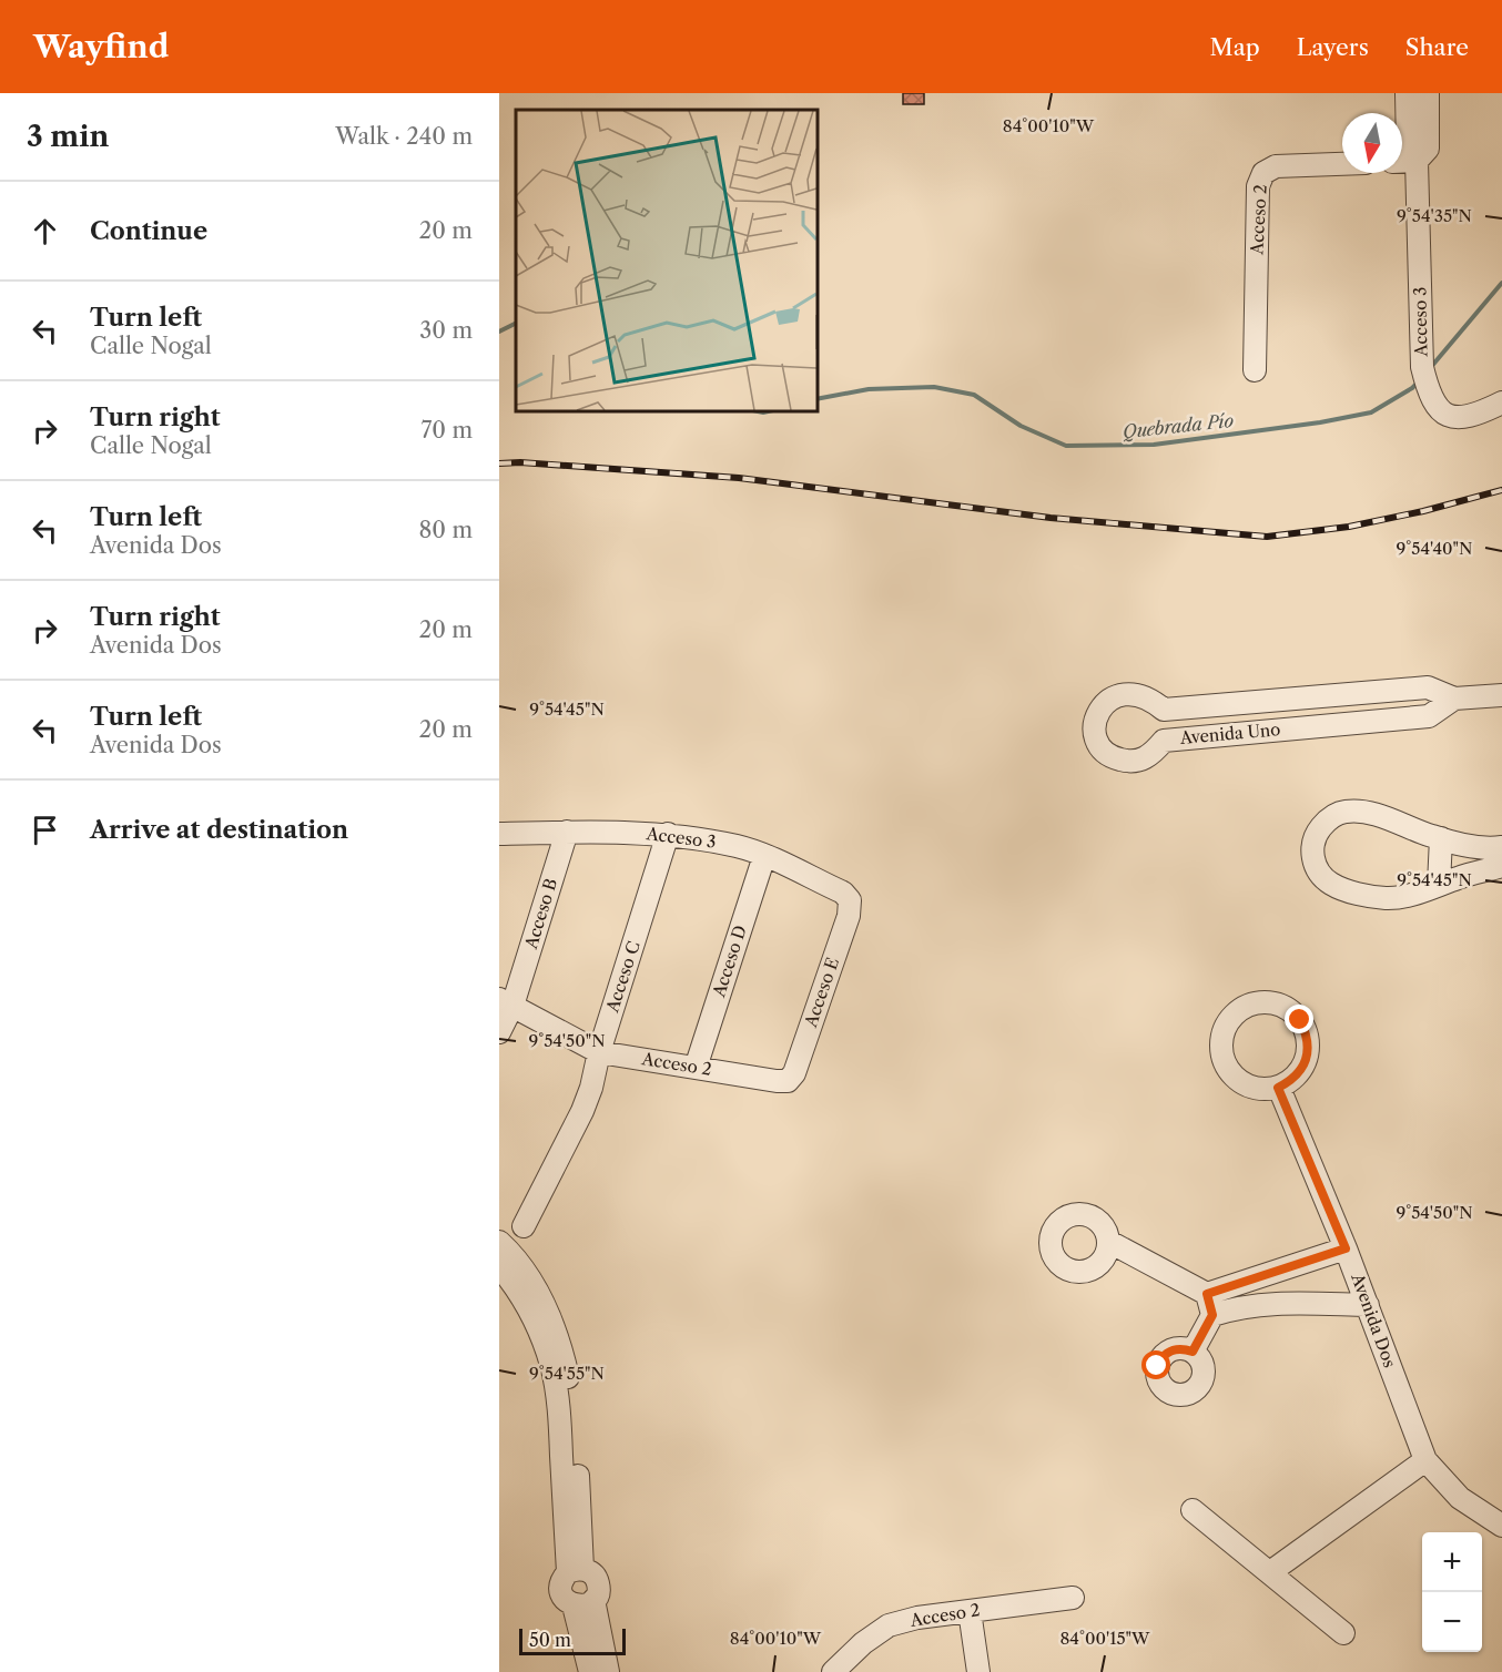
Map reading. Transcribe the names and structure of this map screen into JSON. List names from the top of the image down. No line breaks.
{"streets":{"street":["Acceso 2","Acceso 3","Avenida Uno","Acceso B","Acceso D","Acceso C","Acceso E","Avenida Dos"]},"crossings":[["Acceso 2","Acceso B"],["Acceso 2","Acceso D"],["Acceso 2","Acceso C"],["Acceso 2","Acceso E"],["Acceso 3","Acceso B"],["Acceso 3","Acceso D"],["Acceso 3","Acceso C"],["Acceso 3","Acceso E"]],"water":["Quebrada Pío"],"scale_bar":"50 m","north":"bottom","page":{"header":"Wayfind","nav":["Map","Layers","Share"],"heading":["3 min","Walk · 240 m"],"list":[["Continue","20 m"],["Turn left","Calle Nogal","30 m"],["Turn right","Calle Nogal","70 m"],["Turn left","Avenida Dos","80 m"],["Turn right","Avenida Dos","20 m"],["Turn left","Avenida Dos","20 m"],"Arrive at destination"],"map_buttons":["+","−"],"scale":"50 m"},"coordinates":["84°00'10\"W","9°54'35\"N","9°54'40\"N","9°54'45\"N","9°54'50\"N","9°54'55\"N","84°00'15\"W"]}
